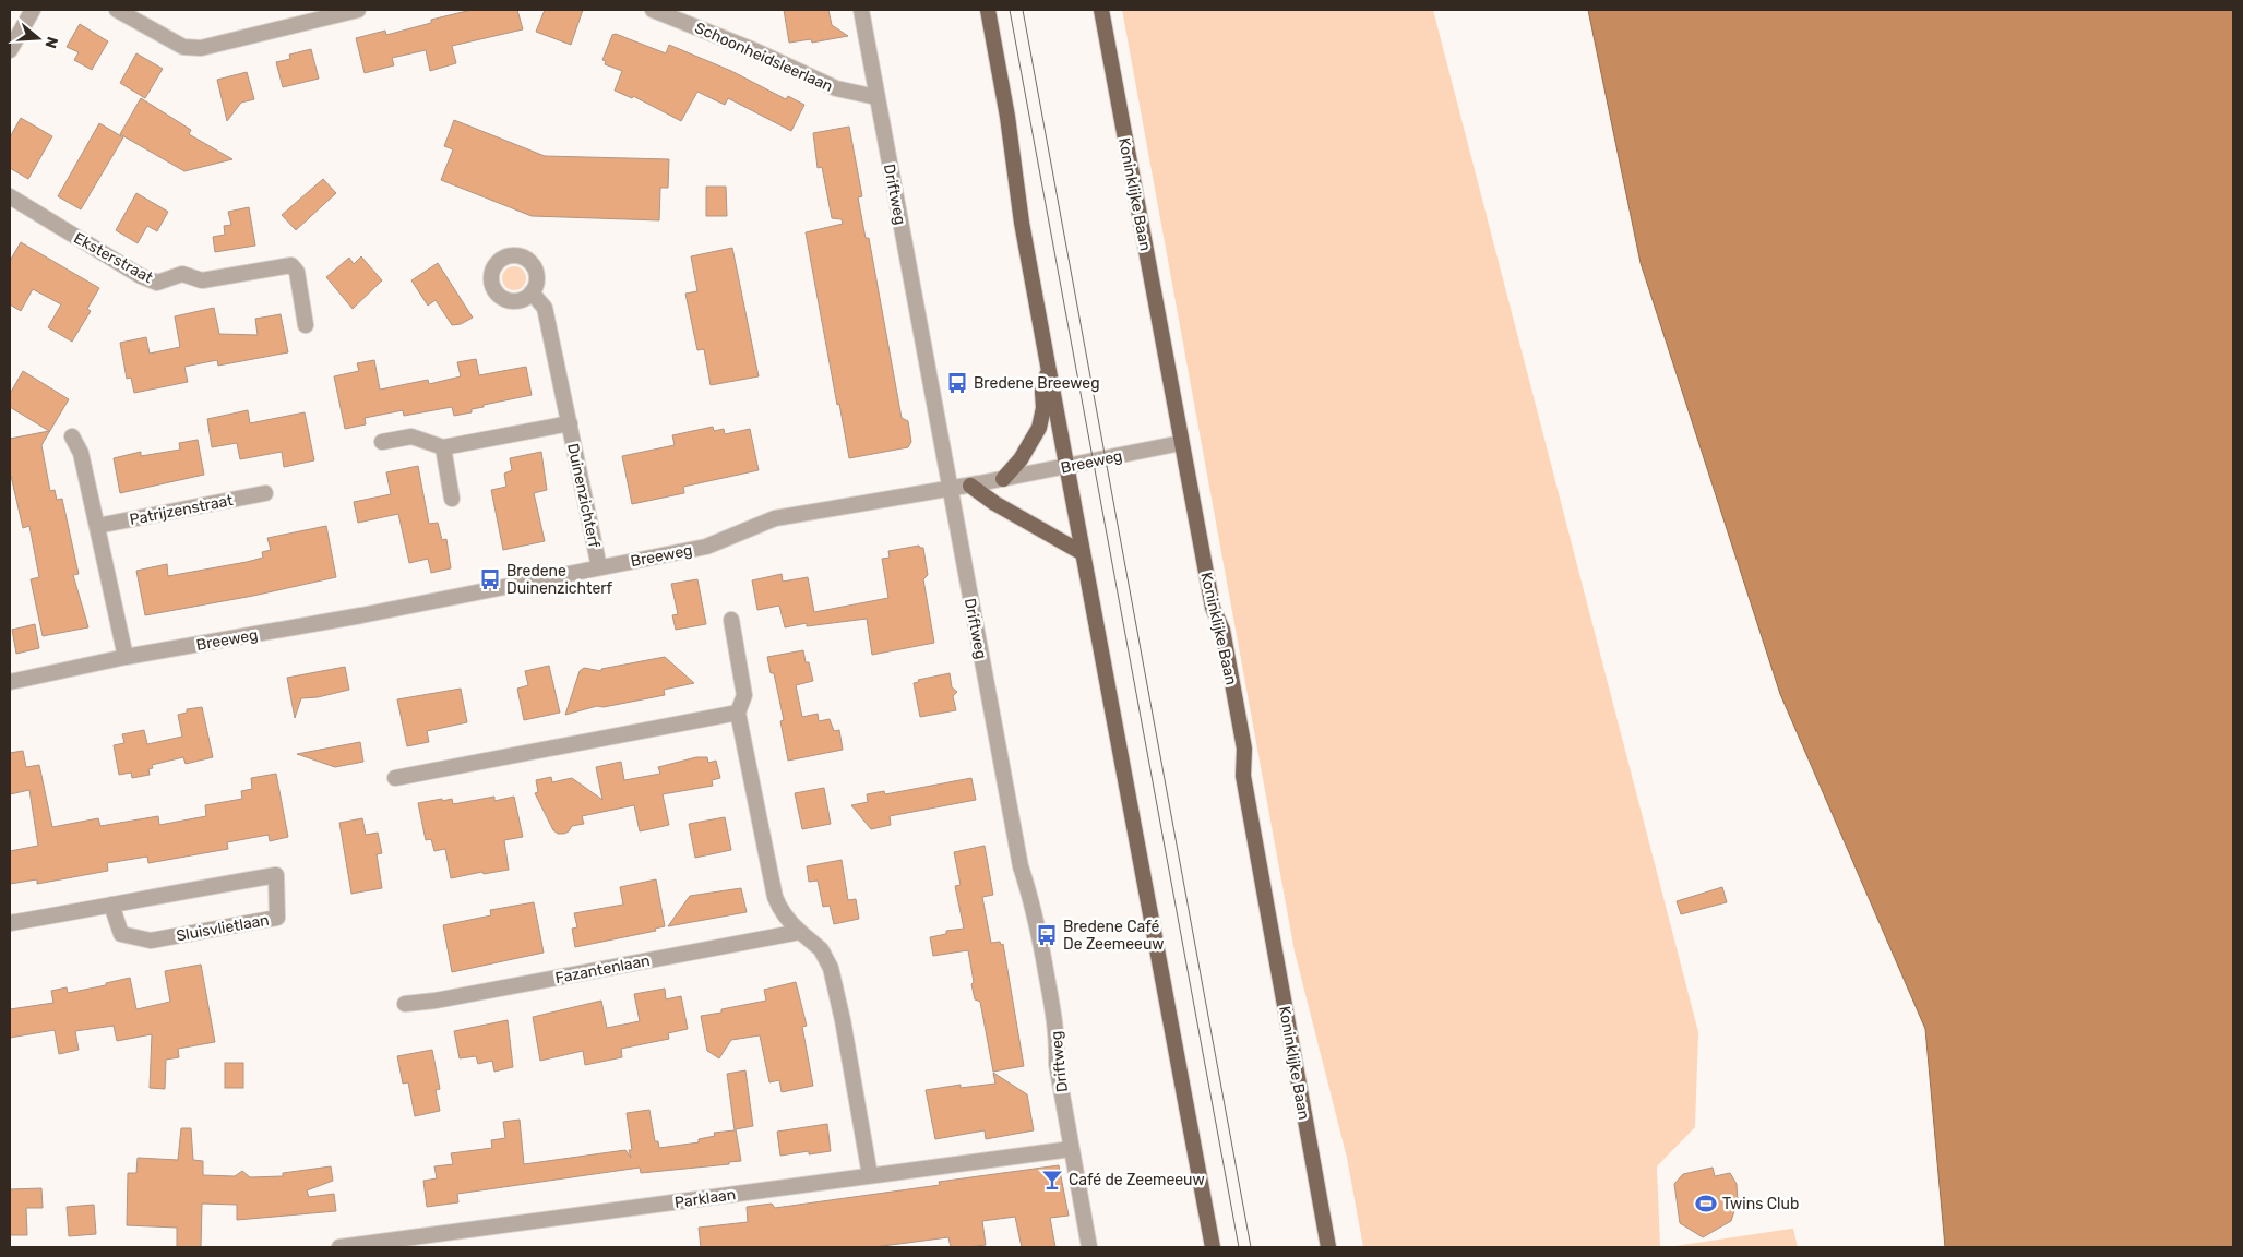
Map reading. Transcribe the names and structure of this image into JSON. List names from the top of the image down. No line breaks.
{"streets":{"main road":["Koninklijke Baan"],"street":["Schoonheidsleerlaan","Driftweg","Eksterstraat","Breeweg","Duinenzichterf","Patrijzenstraat","Sluisvlietlaan","Fazantenlaan","Parklaan"]},"crossings":[["Schoonheidsleerlaan","Driftweg"],["Driftweg","Breeweg"],["Driftweg","Parklaan"],["Koninklijke Baan","Breeweg"],["Breeweg","Duinenzichterf"]],"places":{"bus stop":["Bredene Breeweg","Bredene Duinenzichterf","Bredene Café De Zeemeeuw"],"bar":["Café de Zeemeeuw"],"sports":["Twins Club"]},"north":"right"}
